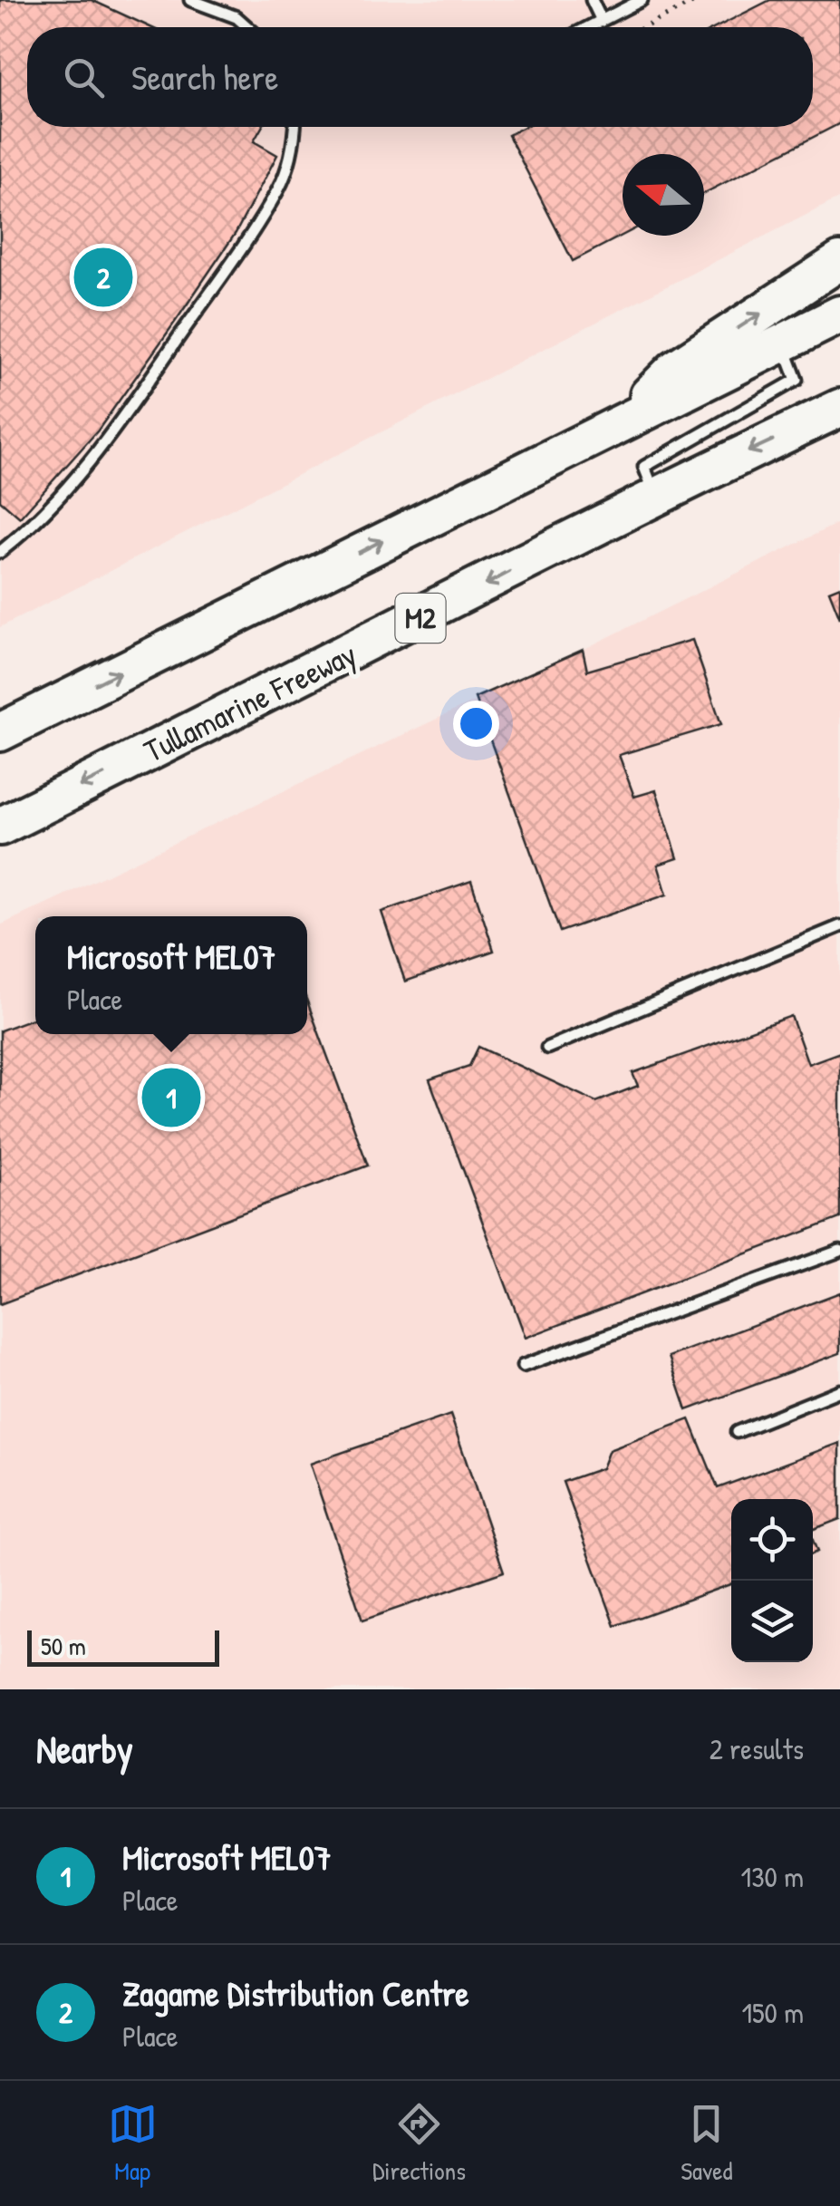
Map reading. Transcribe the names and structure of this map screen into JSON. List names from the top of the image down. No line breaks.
{"streets":{"highway":["M2","Tullamarine Freeway"]},"scale_bar":"50 m","north":"left","page":{"search":"Search here","pins":["2","1"],"popup":["Microsoft MEL07","Place"],"scale":"50 m","heading":["Nearby","2 results"],"list":[{"mark":"1","name":"Microsoft MEL07","note":"Place","value":"130 m"},{"mark":"2","name":"Zagame Distribution Centre","note":"Place","value":"150 m"}],"nav":["Map","Directions","Saved"]}}
